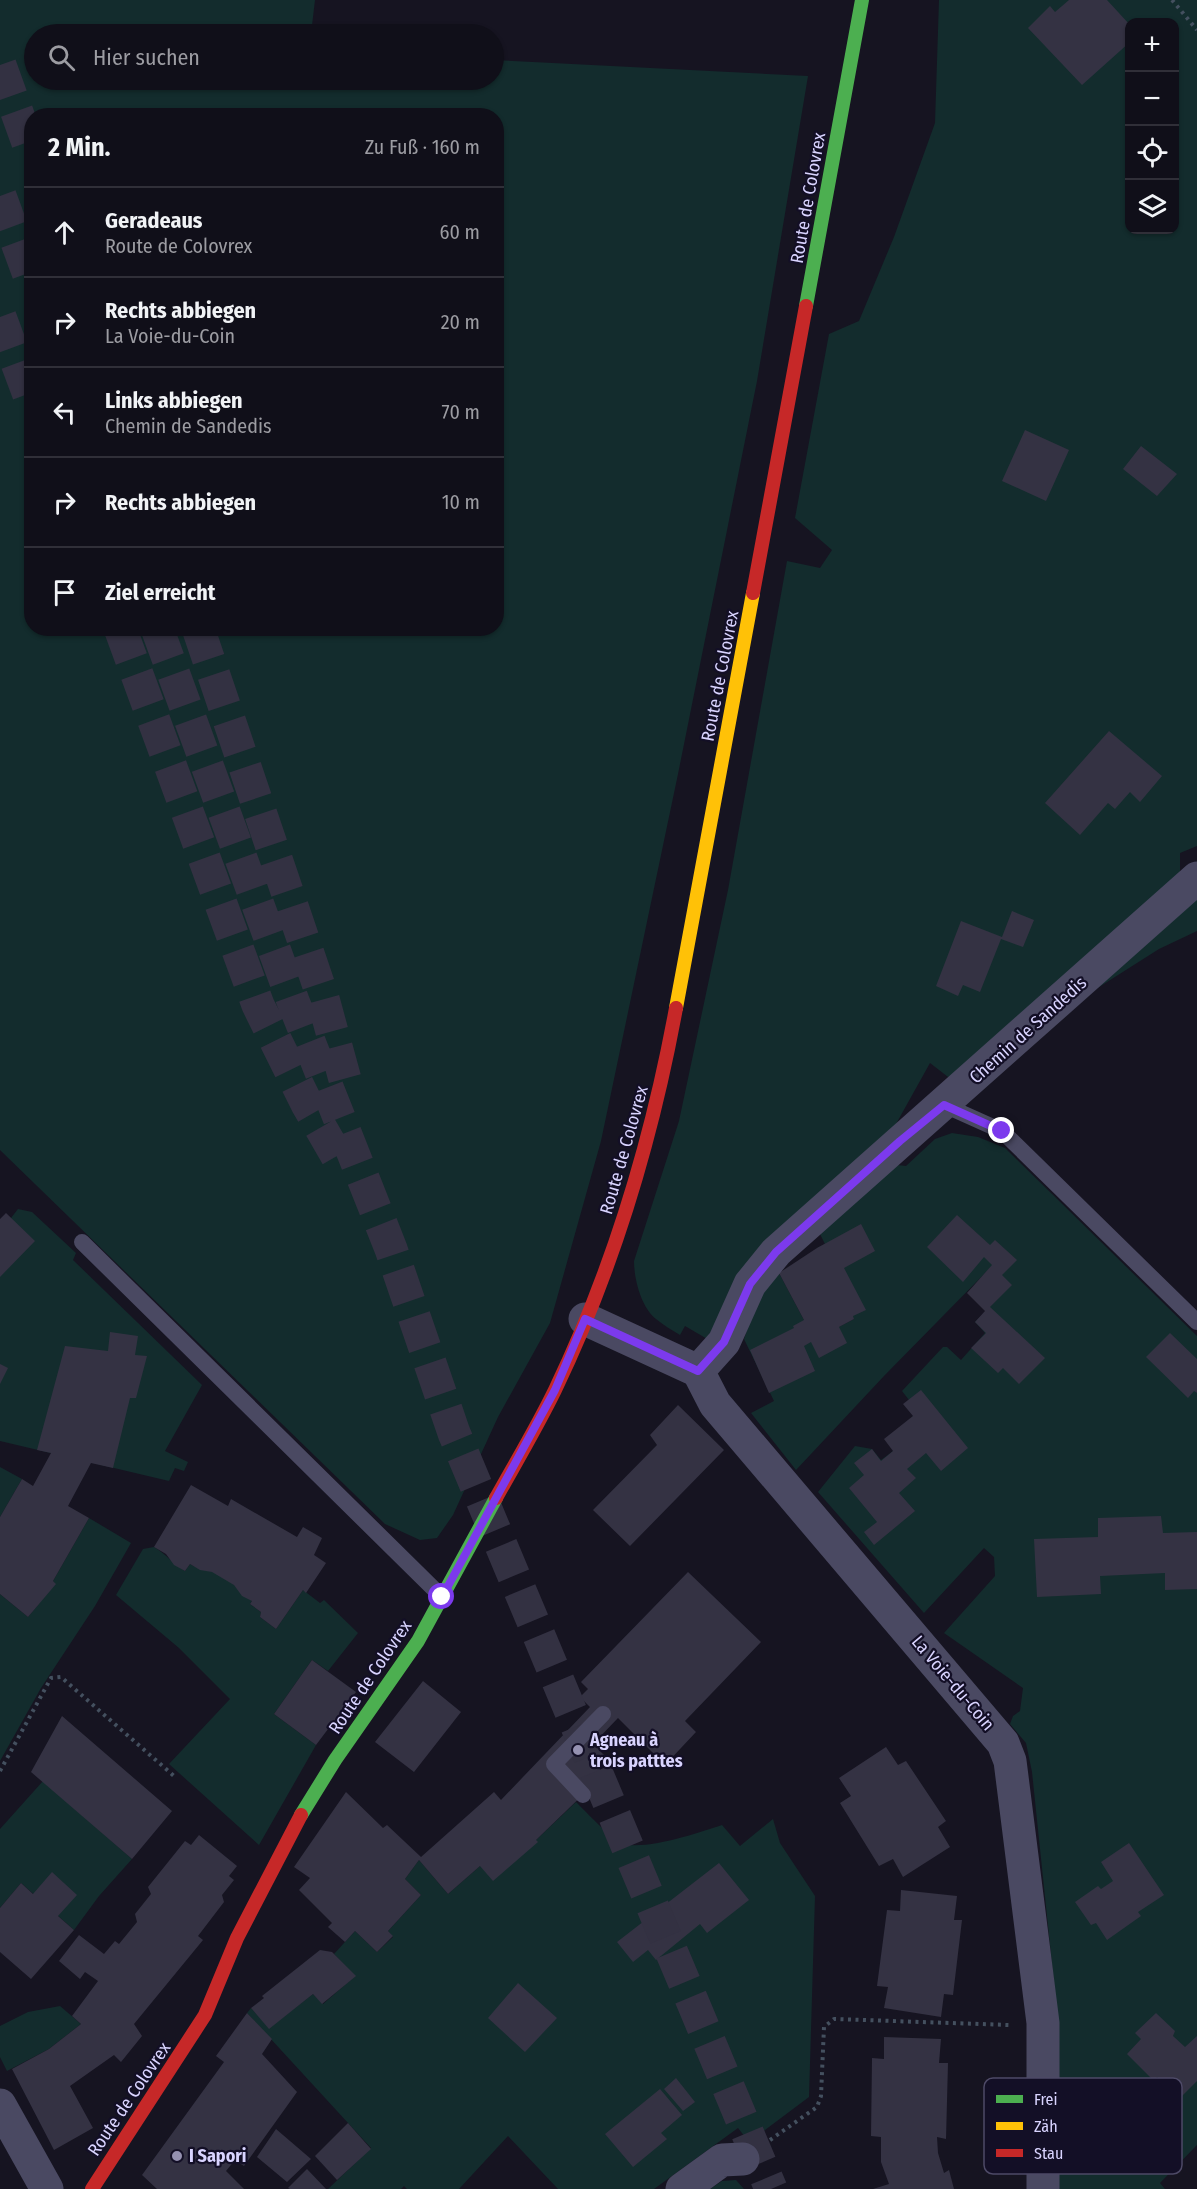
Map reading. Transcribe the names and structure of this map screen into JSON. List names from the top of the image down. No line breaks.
{"streets":{"street":["Route de Colovrex","Chemin de Sandedis","La Voie-du-Coin"]},"crossings":[["Chemin de Sandedis","La Voie-du-Coin"]],"places":["Agneau à trois patttes","I Sapori"],"legend":["Frei","Zäh","Stau"],"page":{"map_buttons":["+","−"],"search":"Hier suchen","heading":["2 Min.","Zu Fuß · 160 m"],"list":[["Geradeaus","Route de Colovrex","60 m"],["Rechts abbiegen","La Voie-du-Coin","20 m"],["Links abbiegen","Chemin de Sandedis","70 m"],["Rechts abbiegen","10 m"],"Ziel erreicht"]}}
